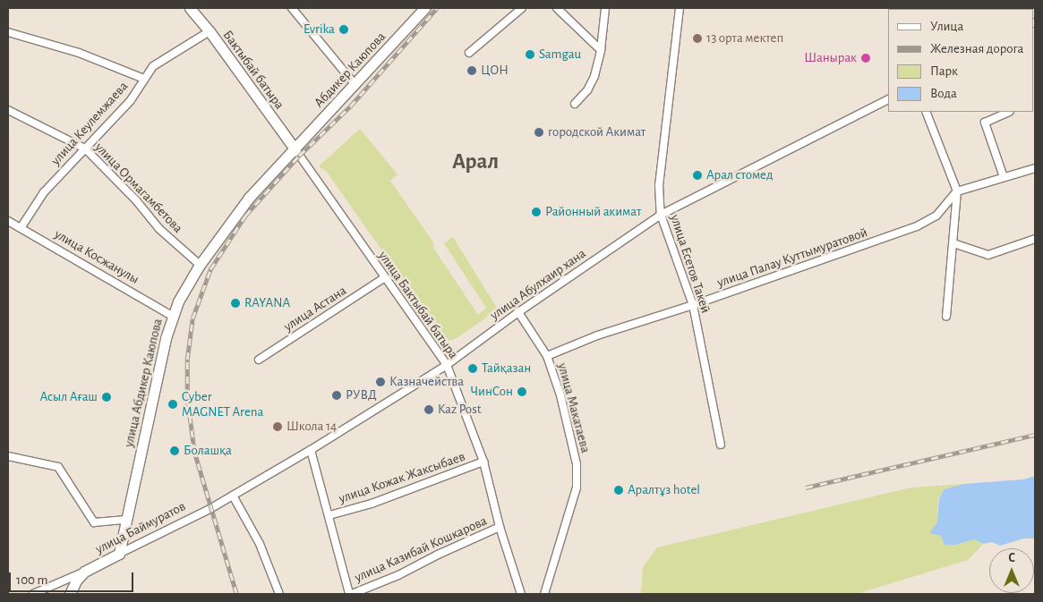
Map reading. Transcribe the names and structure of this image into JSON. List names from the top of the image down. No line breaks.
{"streets":{"street":["Бактыбай батыра","Абдикер Каюпова","улица Кеулемжаева","улица Ормагамбетова","улица Косжанулы","улица Палау Куттымуратовой","улица Есетов Такей","улица Абулхаир хана","улица Бактыбай батыра","улица Астана","улица Абдикер Каюпова","улица Макатаева","улица Кожак Жаксыбаев","улица Баймуратов","улица Казибай Кошкарова"]},"crossings":[["Бактыбай батыра","Абдикер Каюпова"],["Бактыбай батыра","улица Кеулемжаева"],["Бактыбай батыра","улица Бактыбай батыра"],["Бактыбай батыра","улица Абдикер Каюпова"],["Абдикер Каюпова","улица Бактыбай батыра"],["Абдикер Каюпова","улица Абдикер Каюпова"],["улица Кеулемжаева","улица Ормагамбетова"],["улица Кеулемжаева","улица Косжанулы"],["улица Ормагамбетова","улица Абдикер Каюпова"],["улица Косжанулы","улица Абдикер Каюпова"],["улица Палау Куттымуратовой","улица Есетов Такей"],["улица Палау Куттымуратовой","улица Макатаева"],["улица Есетов Такей","улица Абулхаир хана"],["улица Абулхаир хана","улица Бактыбай батыра"],["улица Абулхаир хана","улица Макатаева"],["улица Абулхаир хана","улица Баймуратов"],["улица Бактыбай батыра","улица Астана"],["улица Бактыбай батыра","улица Абдикер Каюпова"],["улица Бактыбай батыра","улица Кожак Жаксыбаев"],["улица Бактыбай батыра","улица Казибай Кошкарова"],["улица Абдикер Каюпова","улица Баймуратов"]],"districts":["Арал"],"places":["Evrika","13 орта мектеп","Samgau","Шанырак","ЦОН","городской Акимат","Арал стомед","Районный акимат","RAYANA","Тайқазан","Казначейства","ЧинСон","РУВД","Асыл Ағаш","Cyber MAGNET Arena","Kaz Post","Школа 14","Болашқа","Аралтұз hotel"],"legend":["Улица","Железная дорога","Парк","Вода"],"scale_bar":"100 m","north":"top"}
